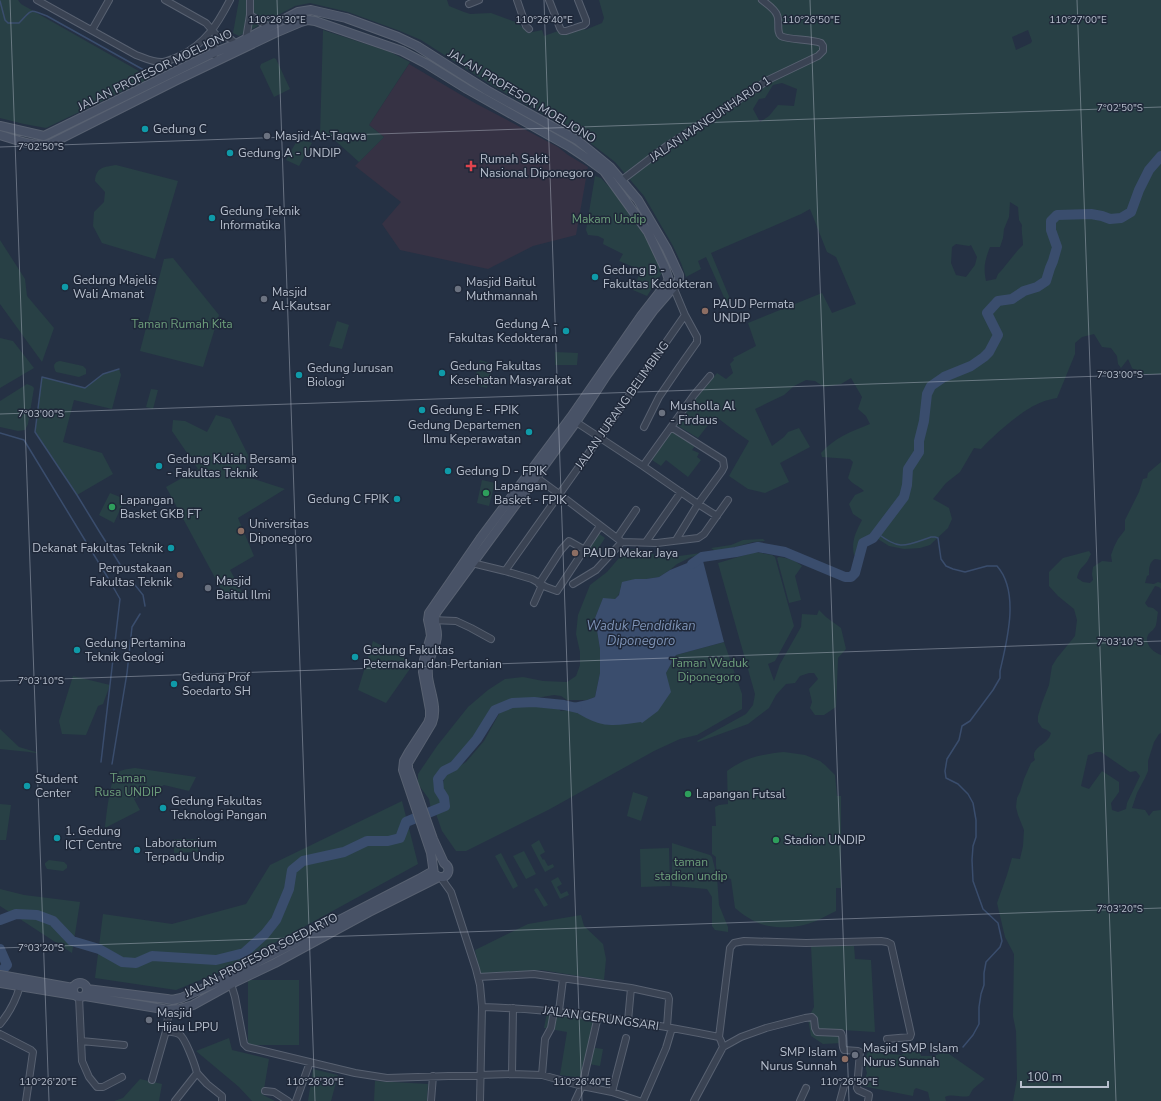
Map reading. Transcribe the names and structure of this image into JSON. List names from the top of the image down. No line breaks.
{"streets":{"street":["JALAN PROFESOR MOELJONO","JALAN MANGUNHARJO 1","JALAN JURANG BELIMBING","JALAN PROFESOR SOEDARTO","JALAN GERUNGSARI"]},"crossings":[["JALAN PROFESOR MOELJONO","JALAN MANGUNHARJO 1"]],"water":["Waduk Pendidikan Diponegoro"],"parks":["Makam Undip","Taman Rumah Kita","Taman Waduk Diponegoro","Taman Rusa UNDIP","taman stadion undip"],"places":{"other":["Gedung C","Masjid At-Taqwa","Gedung A - UNDIP","Gedung Teknik Informatika","Gedung B - Fakultas Kedokteran","Gedung Majelis Wali Amanat","Masjid Baitul Muthmannah","Masjid Al-Kautsar","PAUD Permata UNDIP","Gedung A - Fakultas Kedokteran","Gedung Fakultas Kesehatan Masyarakat","Gedung Jurusan Biologi","Gedung E - FPIK","Musholla Al - Firdaus","Gedung Departemen Ilmu Keperawatan","Gedung Kuliah Bersama - Fakultas Teknik","Gedung D - FPIK","Lapangan Basket - FPIK","Gedung C FPIK","Lapangan Basket GKB FT","Universitas Diponegoro","Dekanat Fakultas Teknik","PAUD Mekar Jaya","Perpustakaan Fakultas Teknik","Masjid Baitul Ilmi","Gedung Pertamina Teknik Geologi","Gedung Fakultas Peternakan dan Pertanian","Gedung Prof Soedarto SH","Student Center","Lapangan Futsal","Gedung Fakultas Teknologi Pangan","1. Gedung ICT Centre","Stadion UNDIP","Laboratorium Terpadu Undip","Masjid Hijau LPPU","Masjid SMP Islam Nurus Sunnah","SMP Islam Nurus Sunnah"],"health":["Rumah Sakit Nasional Diponegoro"]},"scale_bar":"100 m","coordinates":["110°26'30\"E","110°26'40\"E","110°26'50\"E","110°27'00\"E","7°02'50\"S","7°03'00\"S","7°03'10\"S","7°03'20\"S","110°26'20\"E"]}
